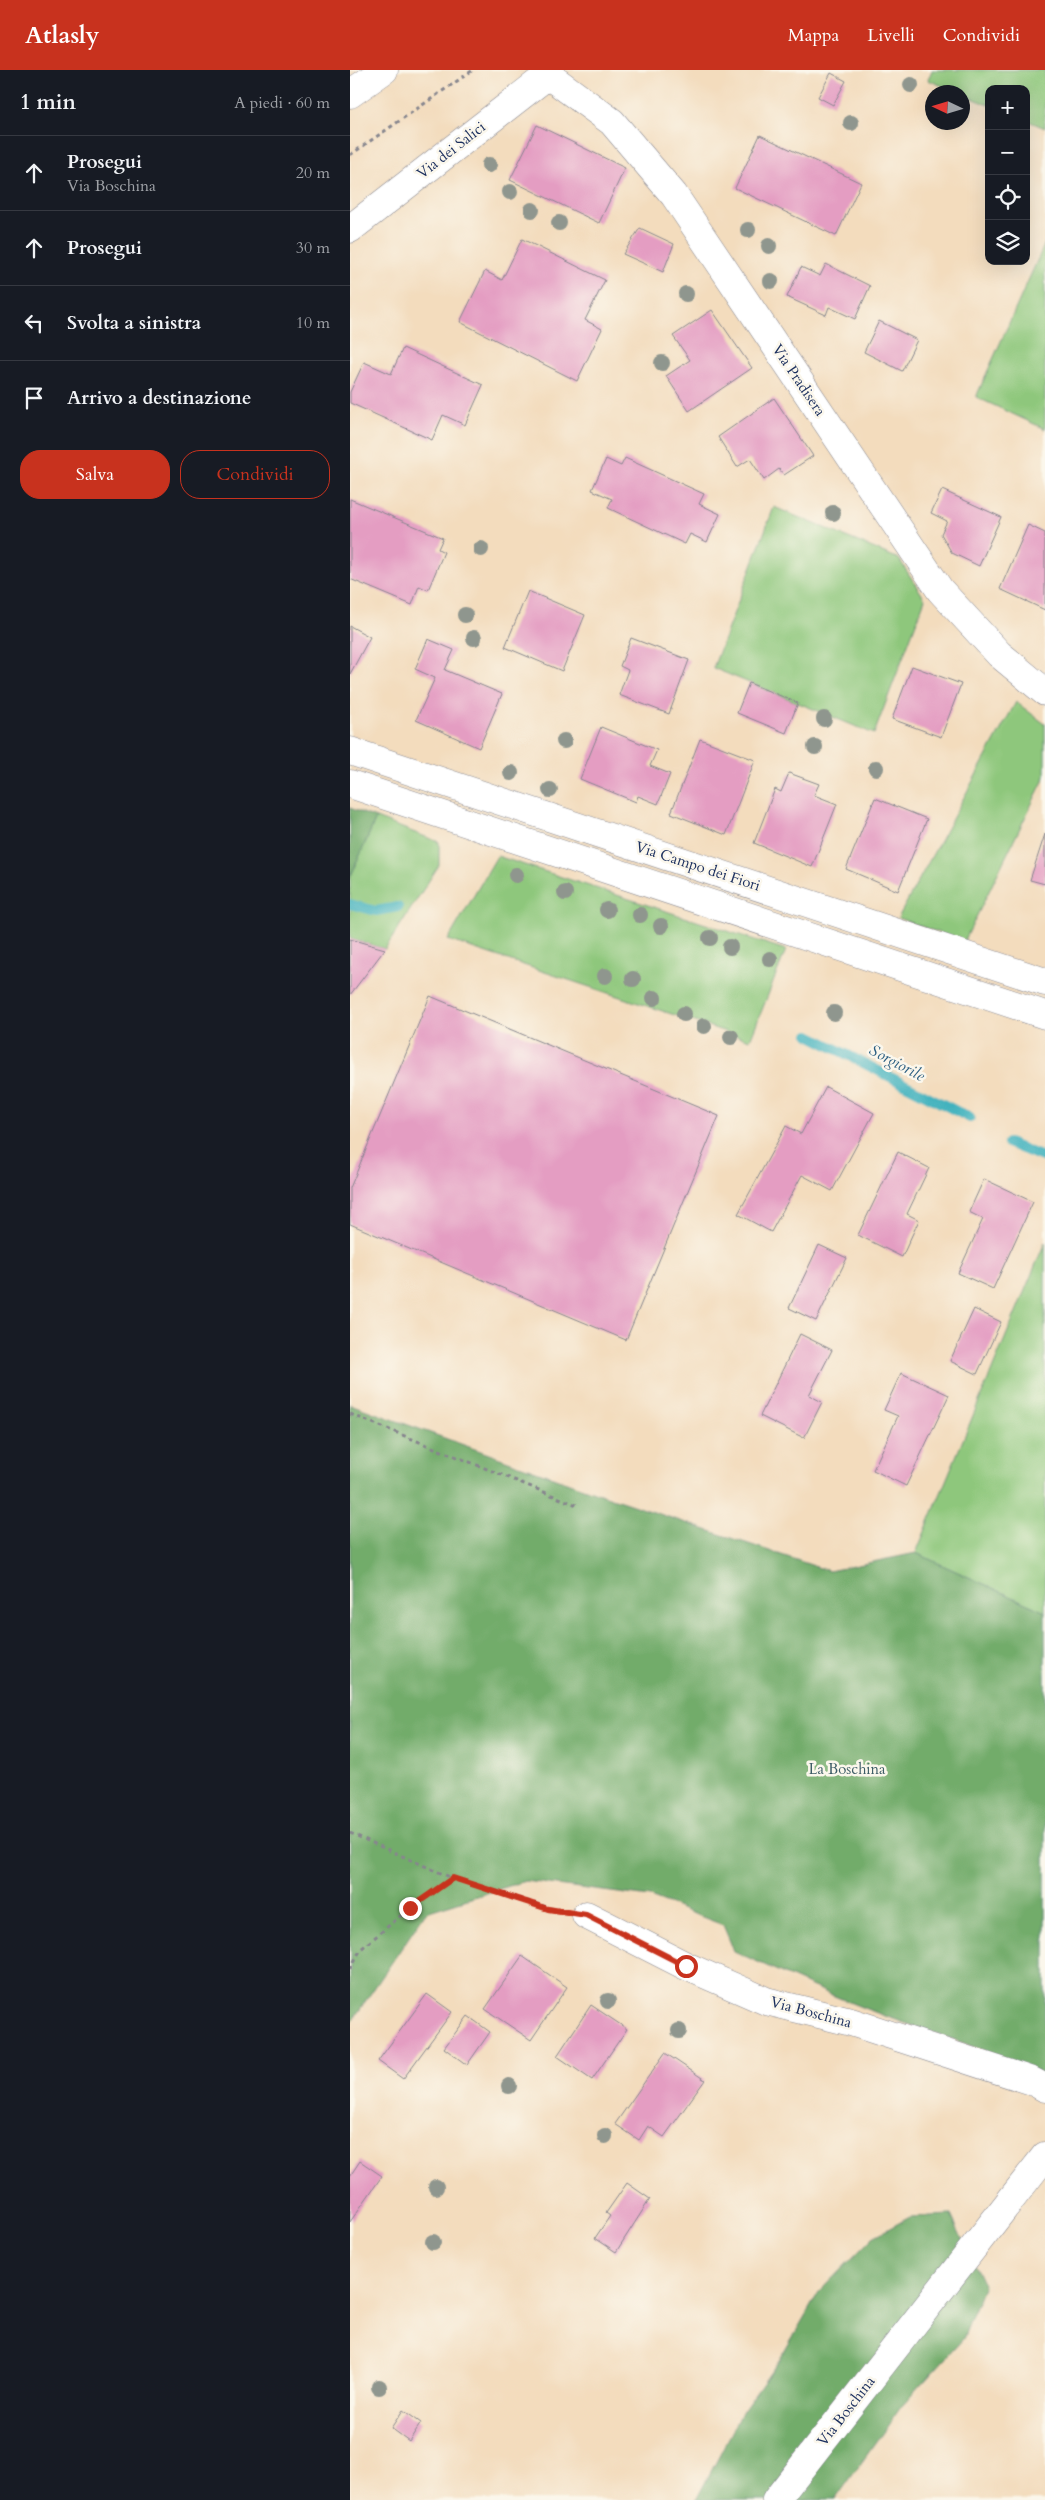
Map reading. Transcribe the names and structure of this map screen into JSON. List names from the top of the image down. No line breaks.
{"streets":{"main road":["Via dei Salici","Via Pradisera","Via Campo dei Fiori","Via Boschina"]},"crossings":[["Via dei Salici","Via Pradisera"]],"water":["Sorgiorile"],"parks":["La Boschina"],"north":"left","page":{"header":"Atlasly","nav":["Mappa","Livelli","Condividi"],"heading":["1 min","A piedi · 60 m"],"map_buttons":["+","−"],"list":[["Prosegui","Via Boschina","20 m"],["Prosegui","30 m"],["Svolta a sinistra","10 m"],"Arrivo a destinazione"],"buttons":["Salva","Condividi"]}}
